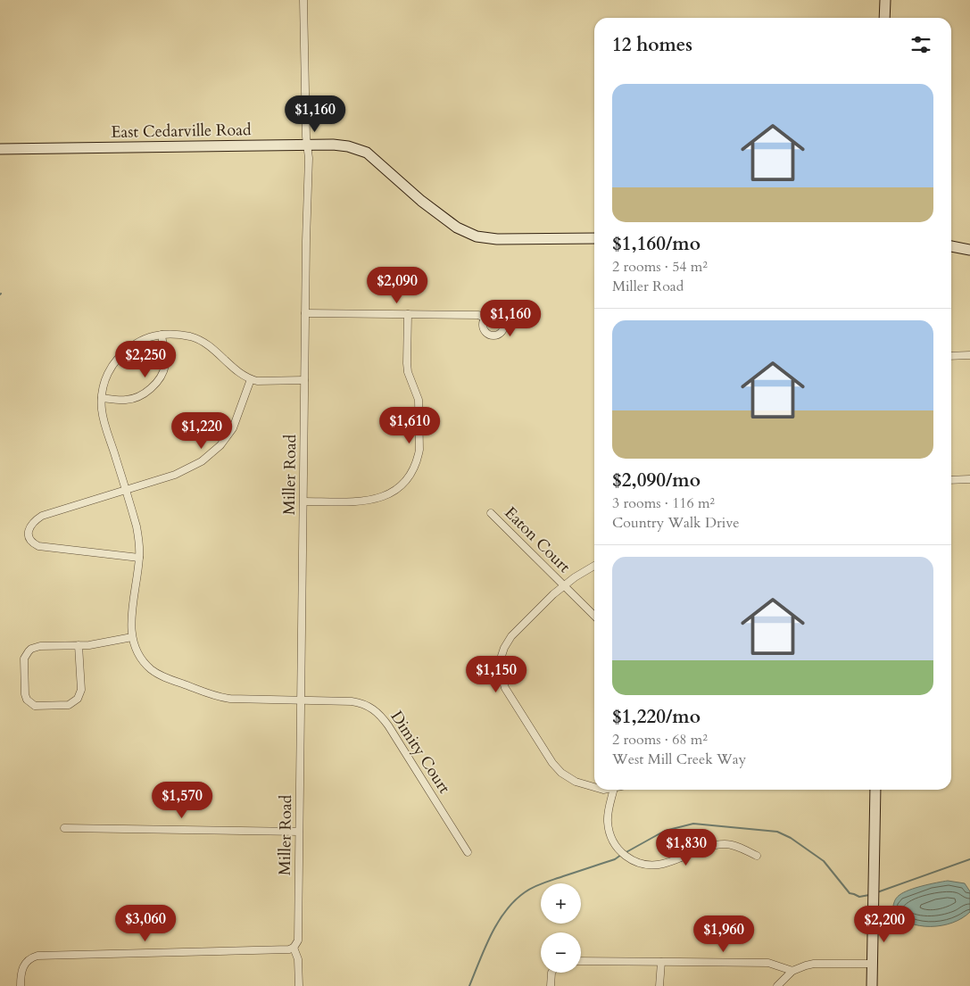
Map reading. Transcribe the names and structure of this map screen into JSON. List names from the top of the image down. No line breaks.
{"streets":{"street":["East Cedarville Road","Miller Road","Eaton Court","Dimity Court"]},"crossings":[["East Cedarville Road","Miller Road"],["Miller Road","Dimity Court"]],"page":{"heading":"12 homes","list":[{"name":"$1,160/mo","note":"2 rooms · 54 m² · Miller Road"},{"name":"$2,090/mo","note":"3 rooms · 116 m² · Country Walk Drive"},{"name":"$1,220/mo","note":"2 rooms · 68 m² · West Mill Creek Way"}],"price":["$1,160","$2,090","$1,160","$2,250","$1,610","$1,220","$1,150","$1,570","$1,830","$3,060","$2,200","$1,960"],"map_buttons":["+","−"]}}
